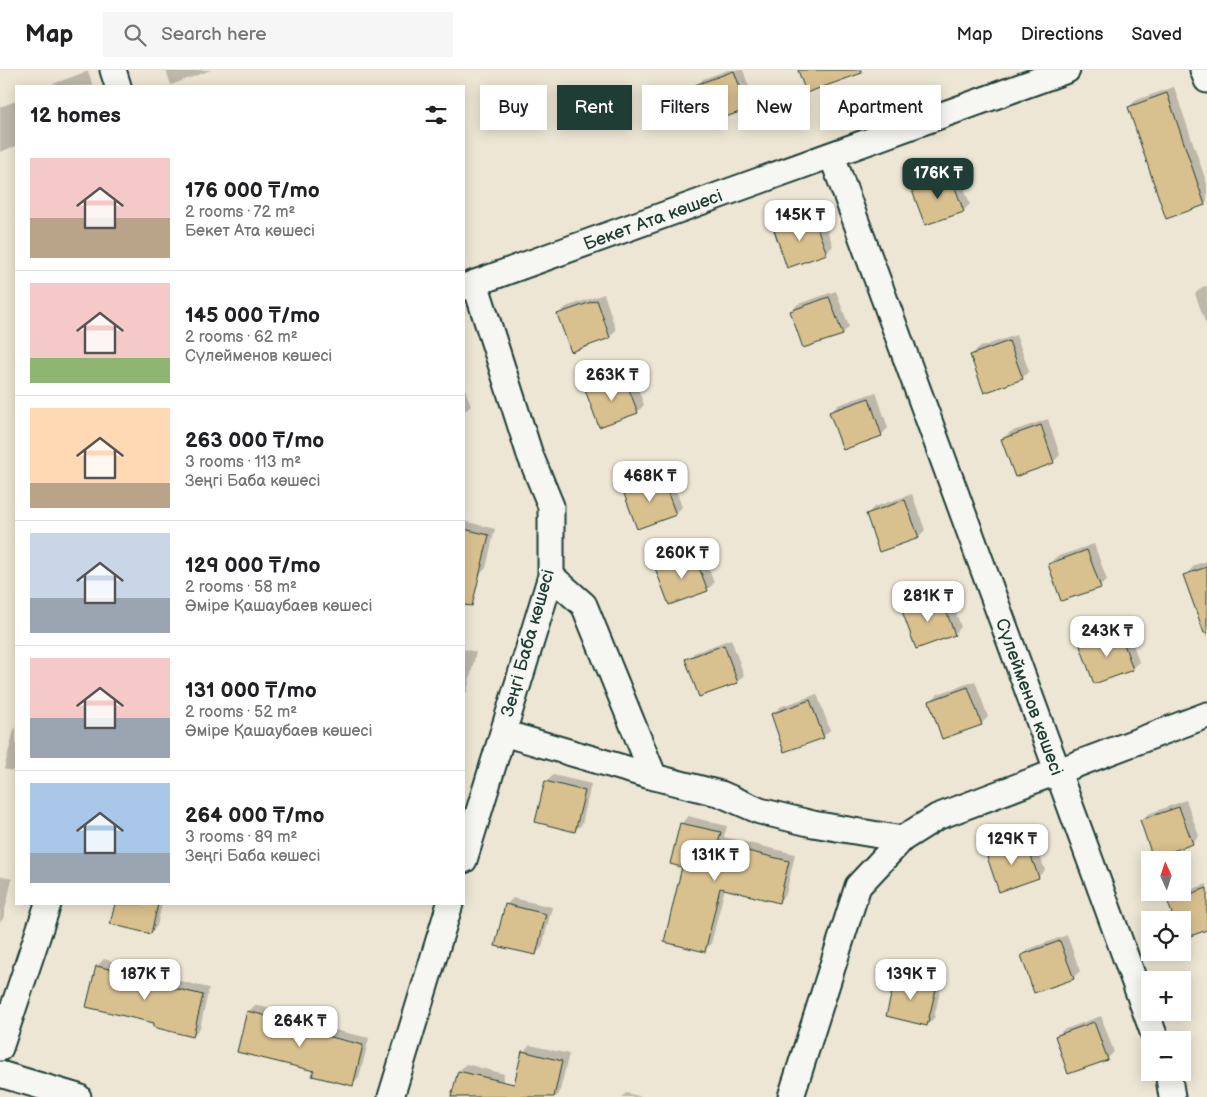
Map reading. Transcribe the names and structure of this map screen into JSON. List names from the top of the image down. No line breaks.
{"streets":{"street":["Бекет Ата көшесі","Зеңгі Баба көшесі","Сүлейменов көшесі"]},"crossings":[["Бекет Ата көшесі","Зеңгі Баба көшесі"],["Бекет Ата көшесі","Сүлейменов көшесі"]],"north":"top","page":{"header":"Map","search":"Search here","nav":["Map","Directions","Saved"],"chip":["Buy","Rent","Filters","New","Apartment"],"heading":"12 homes","list":[{"name":"176 000 ₸/mo","note":"2 rooms · 72 m² · Бекет Ата көшесі"},{"name":"145 000 ₸/mo","note":"2 rooms · 62 m² · Сүлейменов көшесі"},{"name":"263 000 ₸/mo","note":"3 rooms · 113 m² · Зеңгі Баба көшесі"},{"name":"129 000 ₸/mo","note":"2 rooms · 58 m² · Әміре Қашаубаев көшесі"},{"name":"131 000 ₸/mo","note":"2 rooms · 52 m² · Әміре Қашаубаев көшесі"},{"name":"264 000 ₸/mo","note":"3 rooms · 89 m² · Зеңгі Баба көшесі"}],"price":["176K ₸","145K ₸","263K ₸","468K ₸","260K ₸","281K ₸","243K ₸","129K ₸","131K ₸","187K ₸","139K ₸","264K ₸"],"map_buttons":["+","−"]}}
